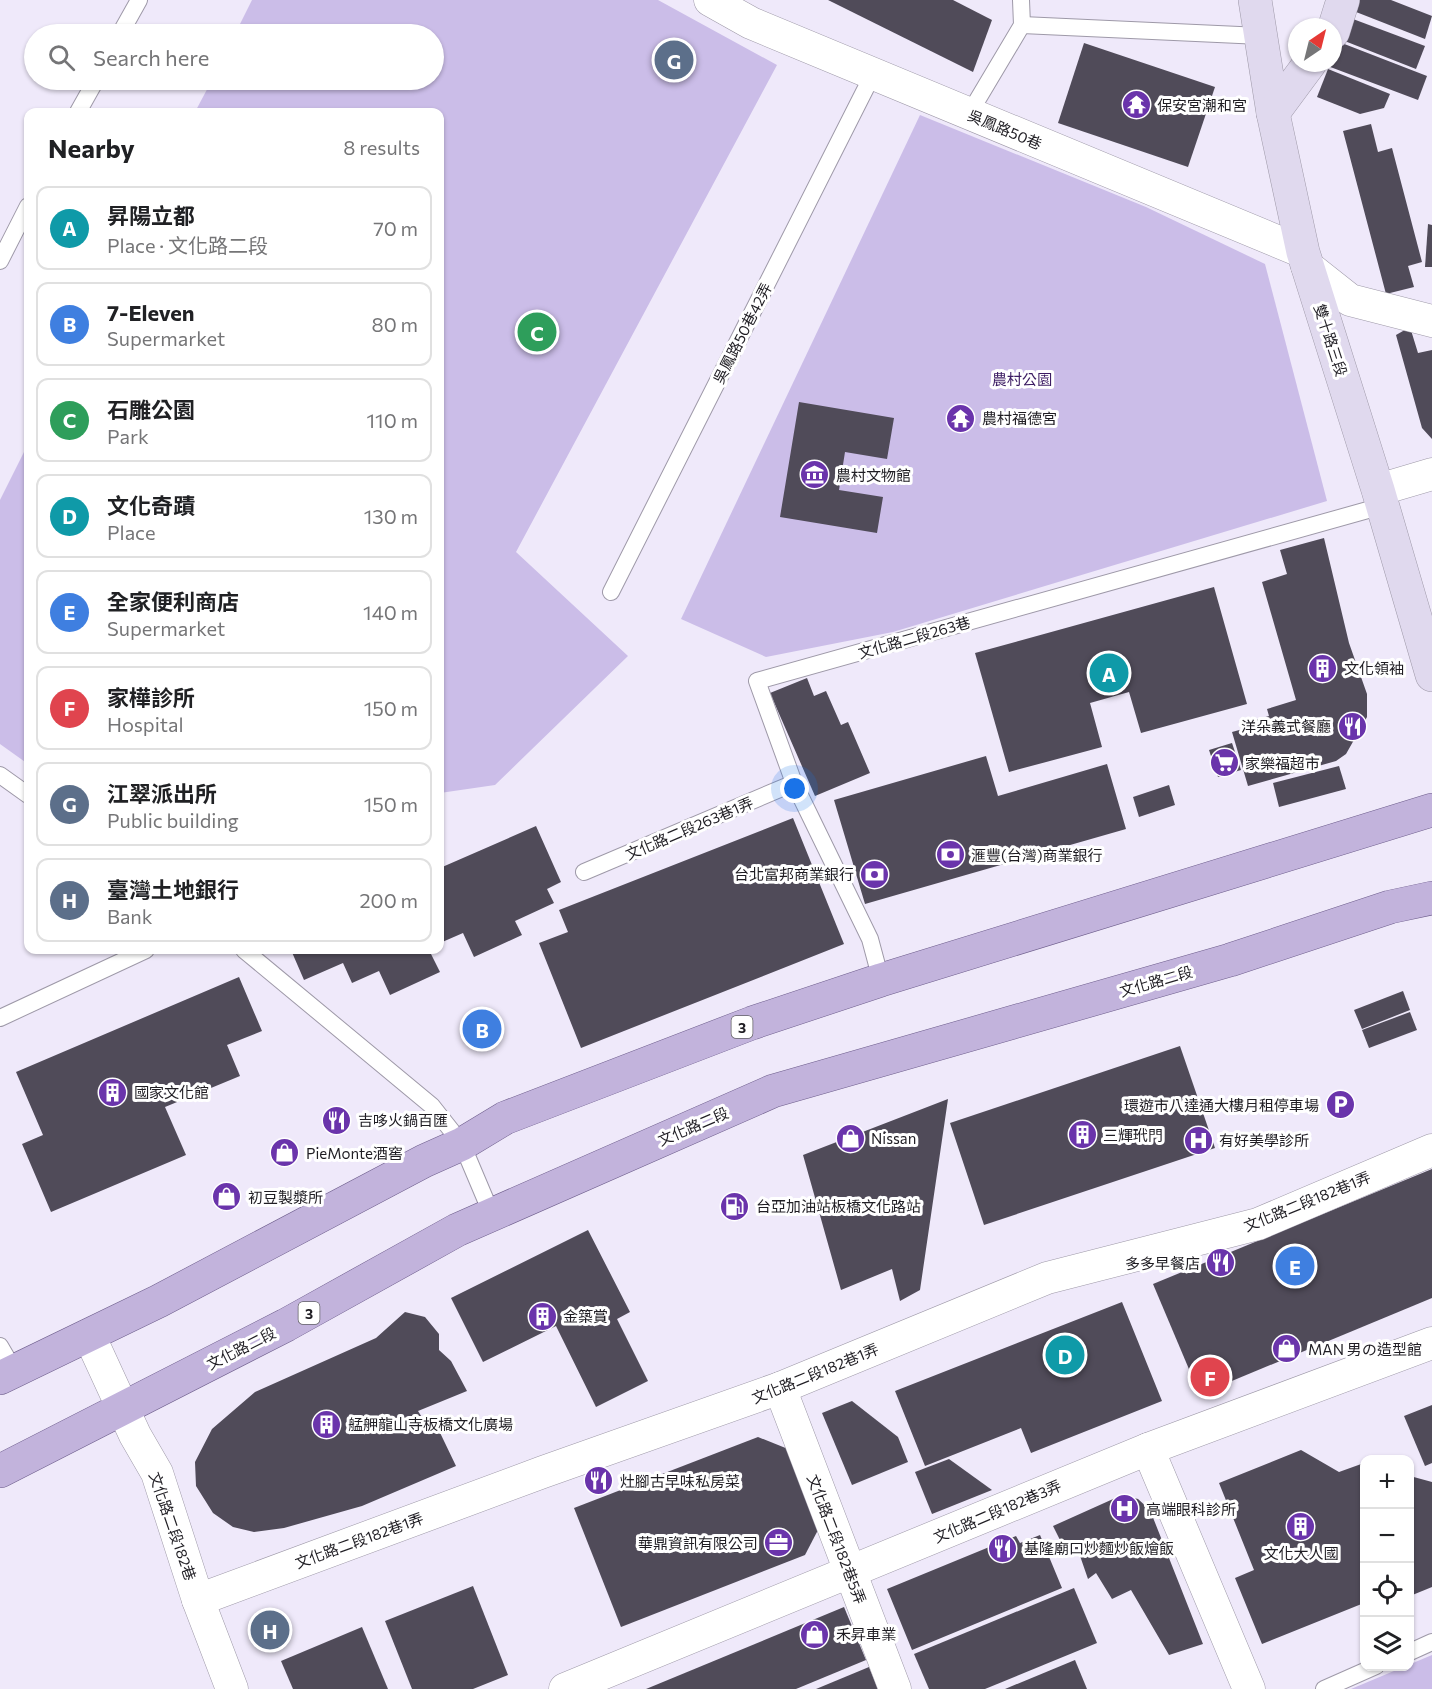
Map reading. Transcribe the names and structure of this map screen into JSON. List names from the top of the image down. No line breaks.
{"streets":{"main road":["文化路二段","3"],"street":["吳鳳路50巷","雙十路三段","文化路二段182巷1弄","文化路二段182巷3弄","文化路二段182巷","文化路二段182巷5弄"],"lane":["吳鳳路50巷42弄","文化路二段263巷","文化路二段263巷1弄"]},"crossings":[["吳鳳路50巷","吳鳳路50巷42弄"],["吳鳳路50巷","雙十路三段"],["雙十路三段","文化路二段263巷"],["文化路二段263巷","文化路二段263巷1弄"],["文化路二段263巷","3"],["文化路二段","文化路二段182巷"],["3","文化路二段182巷"],["文化路二段182巷1弄","文化路二段182巷"],["文化路二段182巷1弄","文化路二段182巷5弄"],["文化路二段182巷3弄","文化路二段182巷5弄"]],"parks":["農村公園"],"places":{"temple":["保安宮潮和宮","農村福德宮"],"museum":["農村文物館"],"building":["文化領袖","國家文化館","三輝玳門","金築賞","艋舺龍山寺板橋文化廣場","文化大人國"],"restaurant":["洋朵義式餐廳","吉哆火鍋百匯","多多早餐店","灶腳古早味私房菜","基隆廟口炒麵炒飯燴飯"],"supermarket":["家樂福超市"],"bank":["滙豐(台灣)商業銀行","台北富邦商業銀行"],"parking":["環遊市八達通大樓月租停車場"],"shop":["Nissan","PieMonte酒窖","初豆製漿所","MAN 男の造型館","禾昇車業"],"hospital":["有好美學診所","高端眼科診所"],"fuel station":["台亞加油站板橋文化路站"],"office":["華鼎資訊有限公司"]},"north":"top right","page":{"search":"Search here","pins":["G","C","A","B","E","D","F","H"],"heading":["Nearby","8 results"],"list":[{"mark":"A","name":"昇陽立都","note":"Place · 文化路二段","value":"70 m"},{"mark":"B","name":"7-Eleven","note":"Supermarket","value":"80 m"},{"mark":"C","name":"石雕公園","note":"Park","value":"110 m"},{"mark":"D","name":"文化奇蹟","note":"Place","value":"130 m"},{"mark":"E","name":"全家便利商店","note":"Supermarket","value":"140 m"},{"mark":"F","name":"家樺診所","note":"Hospital","value":"150 m"},{"mark":"G","name":"江翠派出所","note":"Public building","value":"150 m"},{"mark":"H","name":"臺灣土地銀行","note":"Bank","value":"200 m"}],"map_buttons":["+","−"]}}
